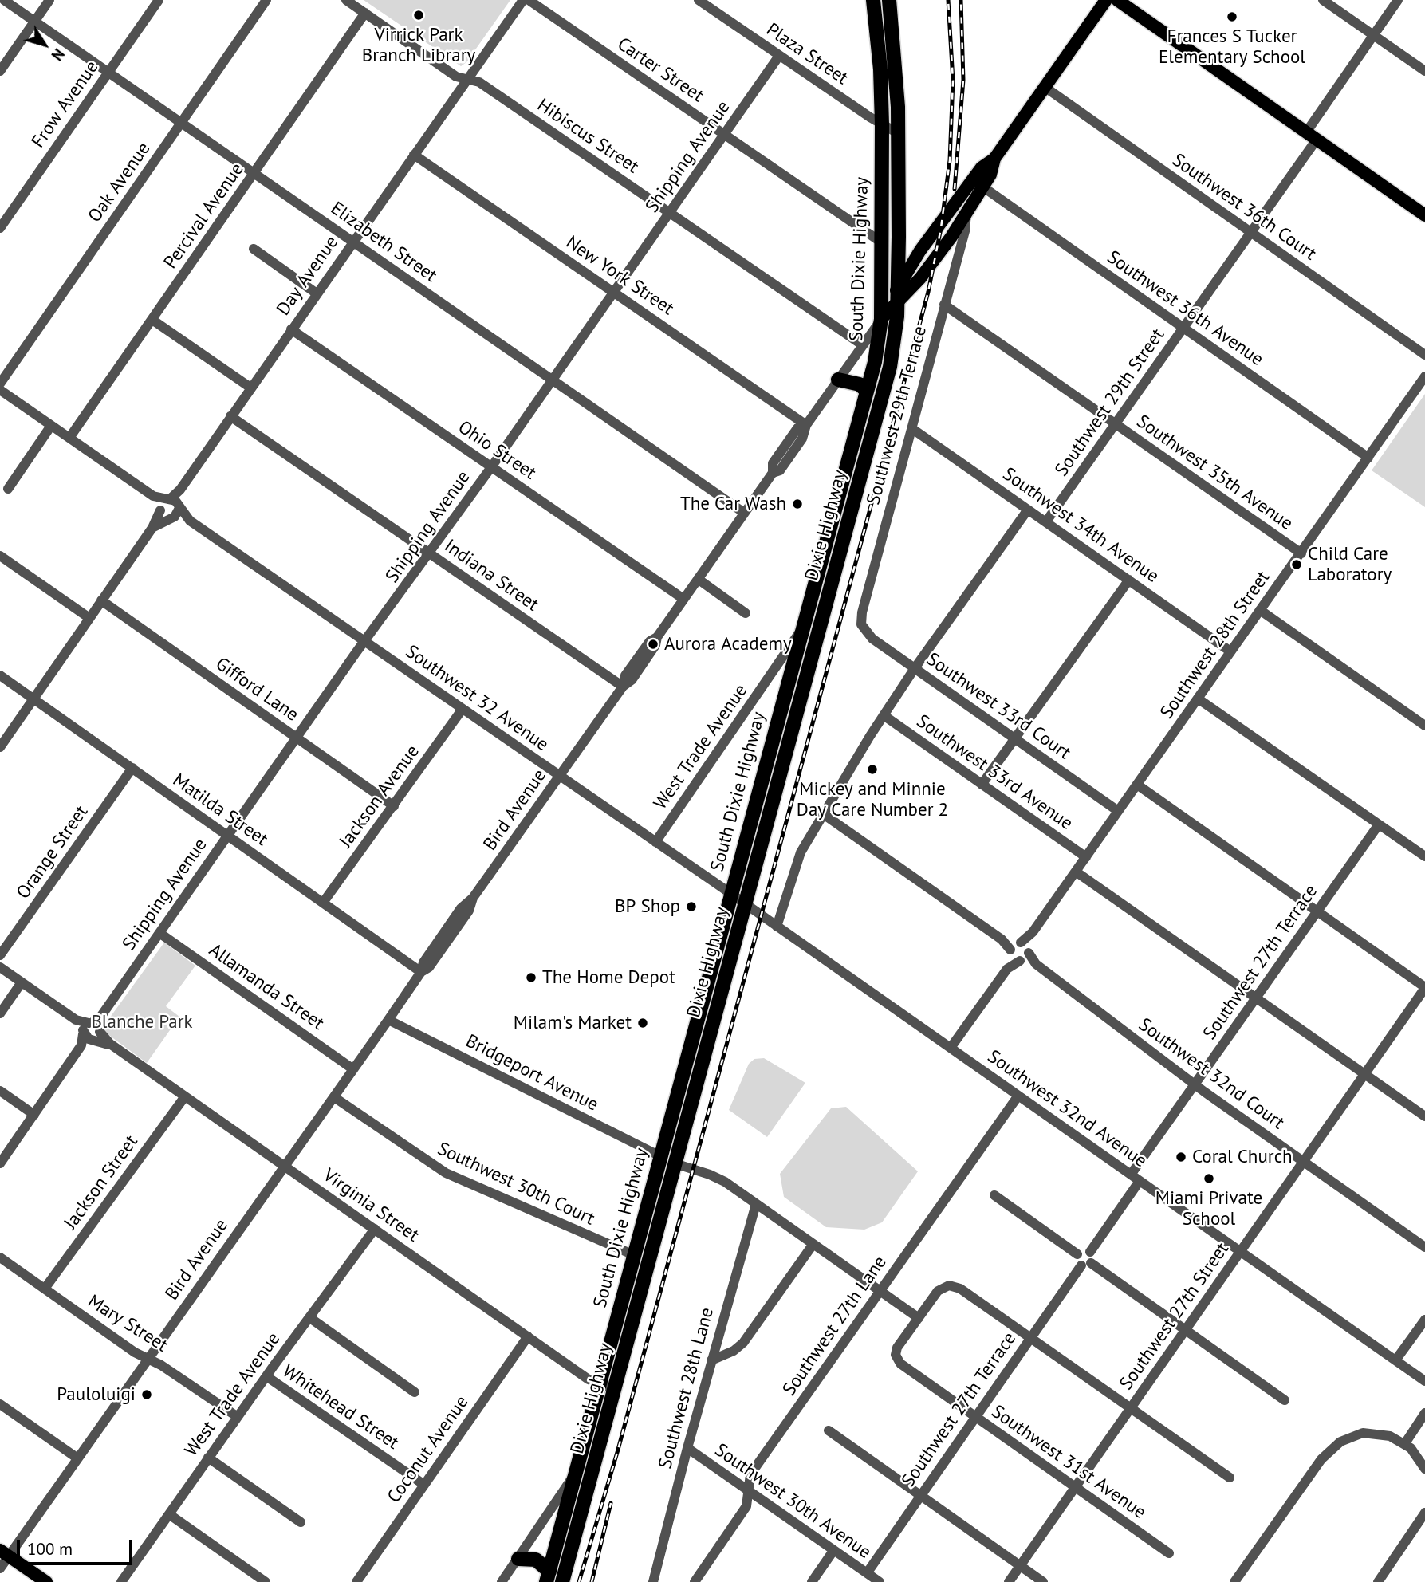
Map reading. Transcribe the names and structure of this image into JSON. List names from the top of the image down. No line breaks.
{"streets":{"highway":["South Dixie Highway","Dixie Highway"],"street":["Plaza Street","Carter Street","Frow Avenue","Hibiscus Street","Shipping Avenue","Oak Avenue","Southwest 36th Court","Percival Avenue","Elizabeth Street","Day Avenue","New York Street","Southwest 36th Avenue","Southwest 29th Street","Southwest 29th Terrace","Ohio Street","Southwest 35th Avenue","Southwest 34th Avenue","Indiana Street","Southwest 28th Street","Gifford Lane","Southwest 32 Avenue","Southwest 33rd Court","West Trade Avenue","Southwest 33rd Avenue","Jackson Avenue","Matilda Street","Bird Avenue","Orange Street","Southwest 27th Terrace","Allamanda Street","Bridgeport Avenue","Southwest 32nd Court","Southwest 32nd Avenue","Jackson Street","Southwest 30th Court","Virginia Street","Southwest 27th Street","Mary Street","Southwest 27th Lane","Southwest 28th Lane","Whitehead Street","Coconut Avenue","Southwest 31st Avenue","Southwest 30th Avenue"]},"crossings":[["Plaza Street","Shipping Avenue"],["Plaza Street","South Dixie Highway"],["Carter Street","Shipping Avenue"],["Carter Street","South Dixie Highway"],["Frow Avenue","Elizabeth Street"],["Hibiscus Street","Shipping Avenue"],["Hibiscus Street","Percival Avenue"],["Hibiscus Street","Day Avenue"],["Hibiscus Street","Bird Avenue"],["Shipping Avenue","Elizabeth Street"],["Shipping Avenue","New York Street"],["Shipping Avenue","Ohio Street"],["Shipping Avenue","Indiana Street"],["Shipping Avenue","Gifford Lane"],["Shipping Avenue","Southwest 32 Avenue"],["Shipping Avenue","Matilda Street"],["Shipping Avenue","Allamanda Street"],["Shipping Avenue","Virginia Street"],["Oak Avenue","Elizabeth Street"],["Southwest 36th Court","Southwest 29th Street"],["Percival Avenue","Elizabeth Street"],["Percival Avenue","Southwest 32 Avenue"],["Elizabeth Street","Day Avenue"],["Elizabeth Street","Bird Avenue"],["South Dixie Highway","Dixie Highway"],["South Dixie Highway","Southwest 32 Avenue"],["South Dixie Highway","West Trade Avenue"],["South Dixie Highway","Bird Avenue"],["South Dixie Highway","Bridgeport Avenue"],["South Dixie Highway","Southwest 30th Court"],["South Dixie Highway","Virginia Street"],["Day Avenue","New York Street"],["Day Avenue","Ohio Street"],["Day Avenue","Indiana Street"],["Day Avenue","Gifford Lane"],["Day Avenue","Southwest 32 Avenue"],["Day Avenue","Matilda Street"],["New York Street","Bird Avenue"],["Southwest 36th Avenue","Southwest 29th Street"],["Southwest 36th Avenue","Southwest 28th Street"],["Southwest 29th Street","Southwest 35th Avenue"],["Southwest 29th Street","Southwest 34th Avenue"],["Southwest 29th Terrace","Southwest 35th Avenue"],["Southwest 29th Terrace","Southwest 34th Avenue"],["Southwest 29th Terrace","Southwest 33rd Court"],["Ohio Street","Bird Avenue"],["Southwest 35th Avenue","Southwest 28th Street"],["Dixie Highway","Southwest 32 Avenue"],["Dixie Highway","Southwest 32nd Avenue"],["Dixie Highway","Virginia Street"],["Southwest 34th Avenue","Southwest 28th Street"],["Indiana Street","Bird Avenue"],["Southwest 28th Street","Southwest 33rd Court"],["Southwest 28th Street","Southwest 33rd Avenue"],["Southwest 28th Street","Southwest 32nd Court"],["Southwest 28th Street","Southwest 32nd Avenue"],["Gifford Lane","Jackson Avenue"],["Southwest 32 Avenue","West Trade Avenue"],["Southwest 32 Avenue","Jackson Avenue"],["Southwest 32 Avenue","Bird Avenue"],["Southwest 32 Avenue","Southwest 32nd Avenue"],["West Trade Avenue","Virginia Street"],["West Trade Avenue","Mary Street"],["West Trade Avenue","Whitehead Street"],["Jackson Avenue","Matilda Street"],["Matilda Street","Bird Avenue"],["Matilda Street","Orange Street"],["Bird Avenue","Allamanda Street"],["Bird Avenue","Bridgeport Avenue"],["Bird Avenue","Southwest 30th Court"],["Bird Avenue","Virginia Street"],["Bird Avenue","Mary Street"],["Southwest 27th Terrace","Southwest 32nd Court"],["Southwest 27th Terrace","Southwest 32nd Avenue"],["Southwest 27th Terrace","Southwest 31st Avenue"],["Southwest 27th Terrace","Southwest 30th Avenue"],["Southwest 32nd Court","Southwest 27th Street"],["Southwest 32nd Avenue","Southwest 27th Street"],["Southwest 32nd Avenue","Southwest 27th Lane"],["Jackson Street","Virginia Street"],["Jackson Street","Mary Street"],["Virginia Street","Coconut Avenue"],["Southwest 27th Street","Southwest 31st Avenue"],["Southwest 27th Lane","Southwest 30th Avenue"],["Southwest 28th Lane","Southwest 30th Avenue"],["Whitehead Street","Coconut Avenue"]],"parks":["Blanche Park"],"places":["Virrick Park Branch Library","Frances S Tucker Elementary School","The Car Wash","Child Care Laboratory","Aurora Academy","Mickey and Minnie Day Care Number 2","BP Shop","The Home Depot","Milam's Market","Coral Church","Miami Private School","Pauloluigi"],"scale_bar":"100 m","north":"bottom right"}
